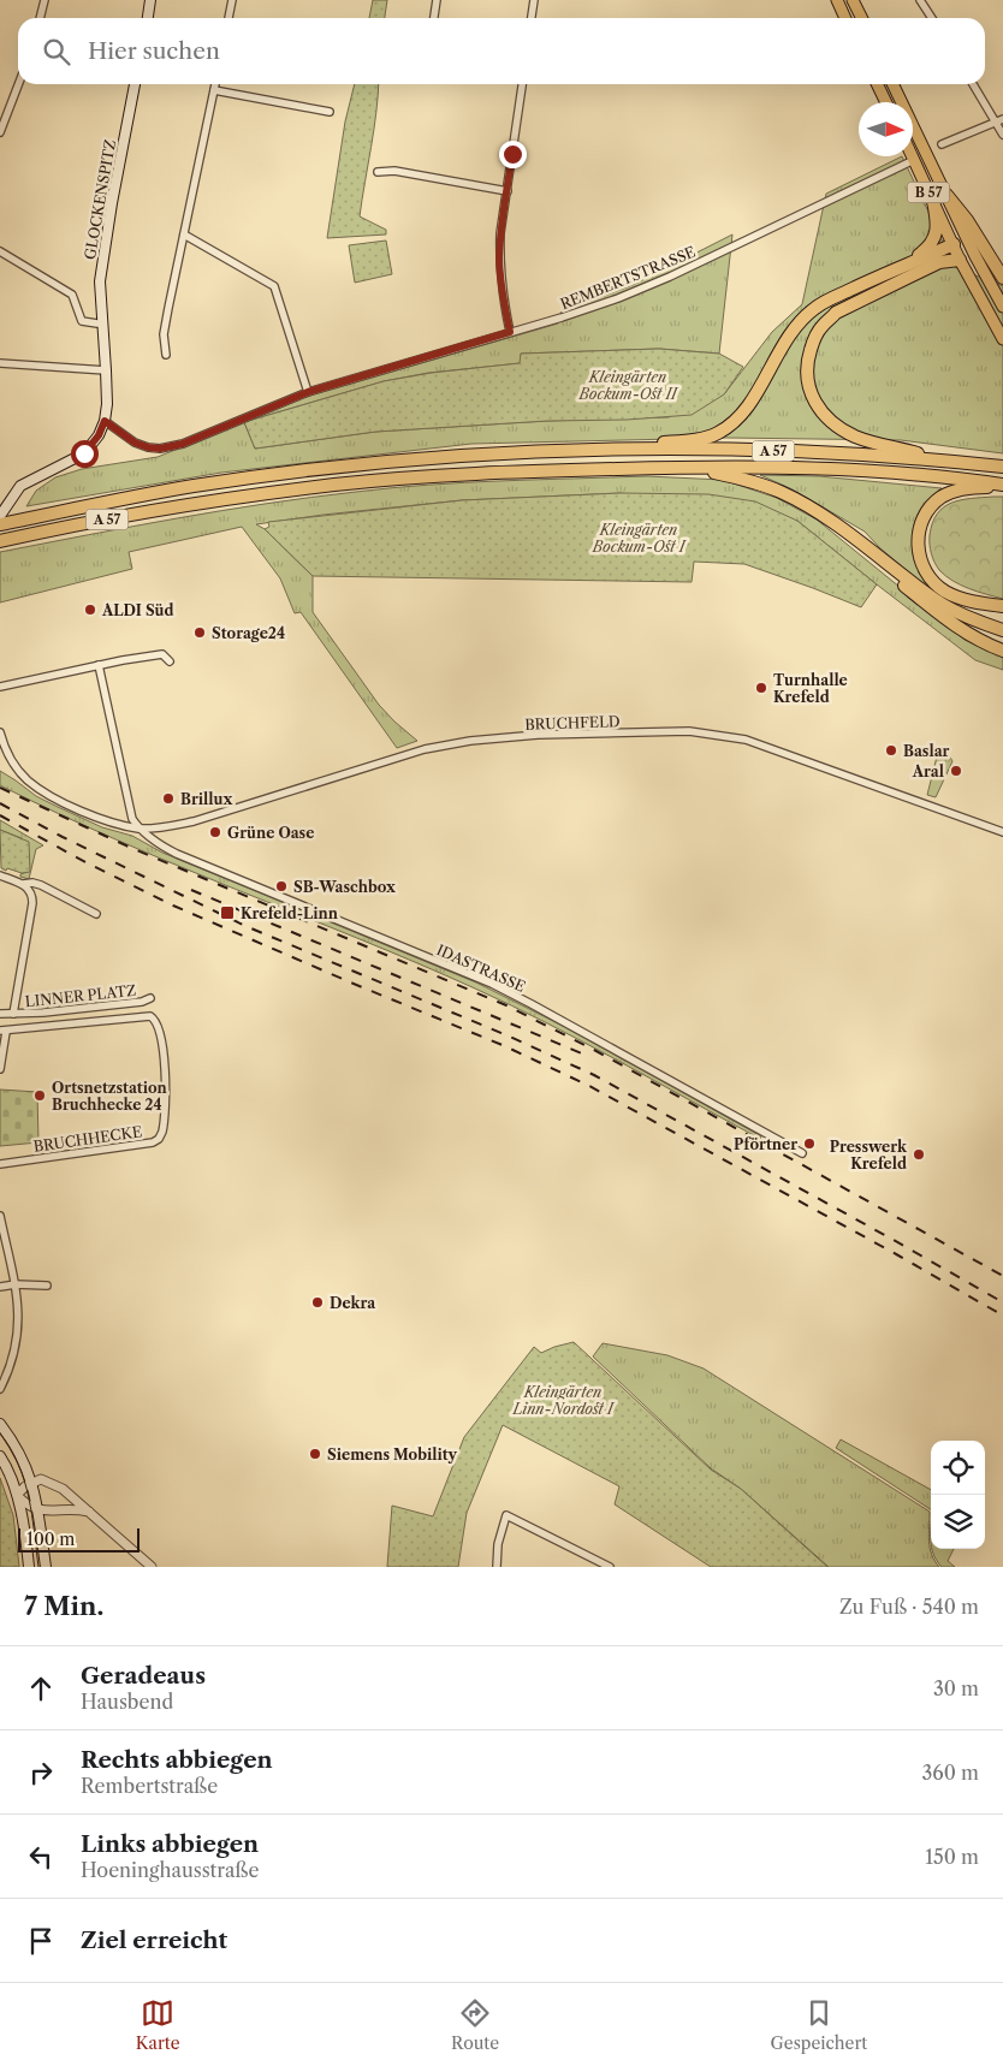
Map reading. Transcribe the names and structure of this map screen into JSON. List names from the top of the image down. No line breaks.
{"streets":{"highway":["A 57"],"main road":["B 57","GLOCKENSPITZ"],"street":["REMBERTSTRASSE","BRUCHFELD","IDASTRASSE","LINNER PLATZ","BRUCHHECKE"]},"crossings":[["B 57","REMBERTSTRASSE"],["GLOCKENSPITZ","REMBERTSTRASSE"],["BRUCHFELD","IDASTRASSE"]],"parks":["Kleingärten Bockum-Ost II","Kleingärten Bockum-Ost I","Kleingärten Linn-Nordost I"],"places":{"other":["ALDI Süd","Storage24","Turnhalle Krefeld","Baslar","Aral","Brillux","Grüne Oase","SB-Waschbox","Ortsnetzstation Bruchhecke 24","Pförtner","Presswerk Krefeld","Dekra","Siemens Mobility"],"transit":["Krefeld-Linn"]},"scale_bar":"100 m","north":"right","page":{"search":"Hier suchen","scale":"100 m","heading":["7 Min.","Zu Fuß · 540 m"],"list":[["Geradeaus","Hausbend","30 m"],["Rechts abbiegen","Rembertstraße","360 m"],["Links abbiegen","Hoeninghausstraße","150 m"],"Ziel erreicht"],"nav":["Karte","Route","Gespeichert"]}}
